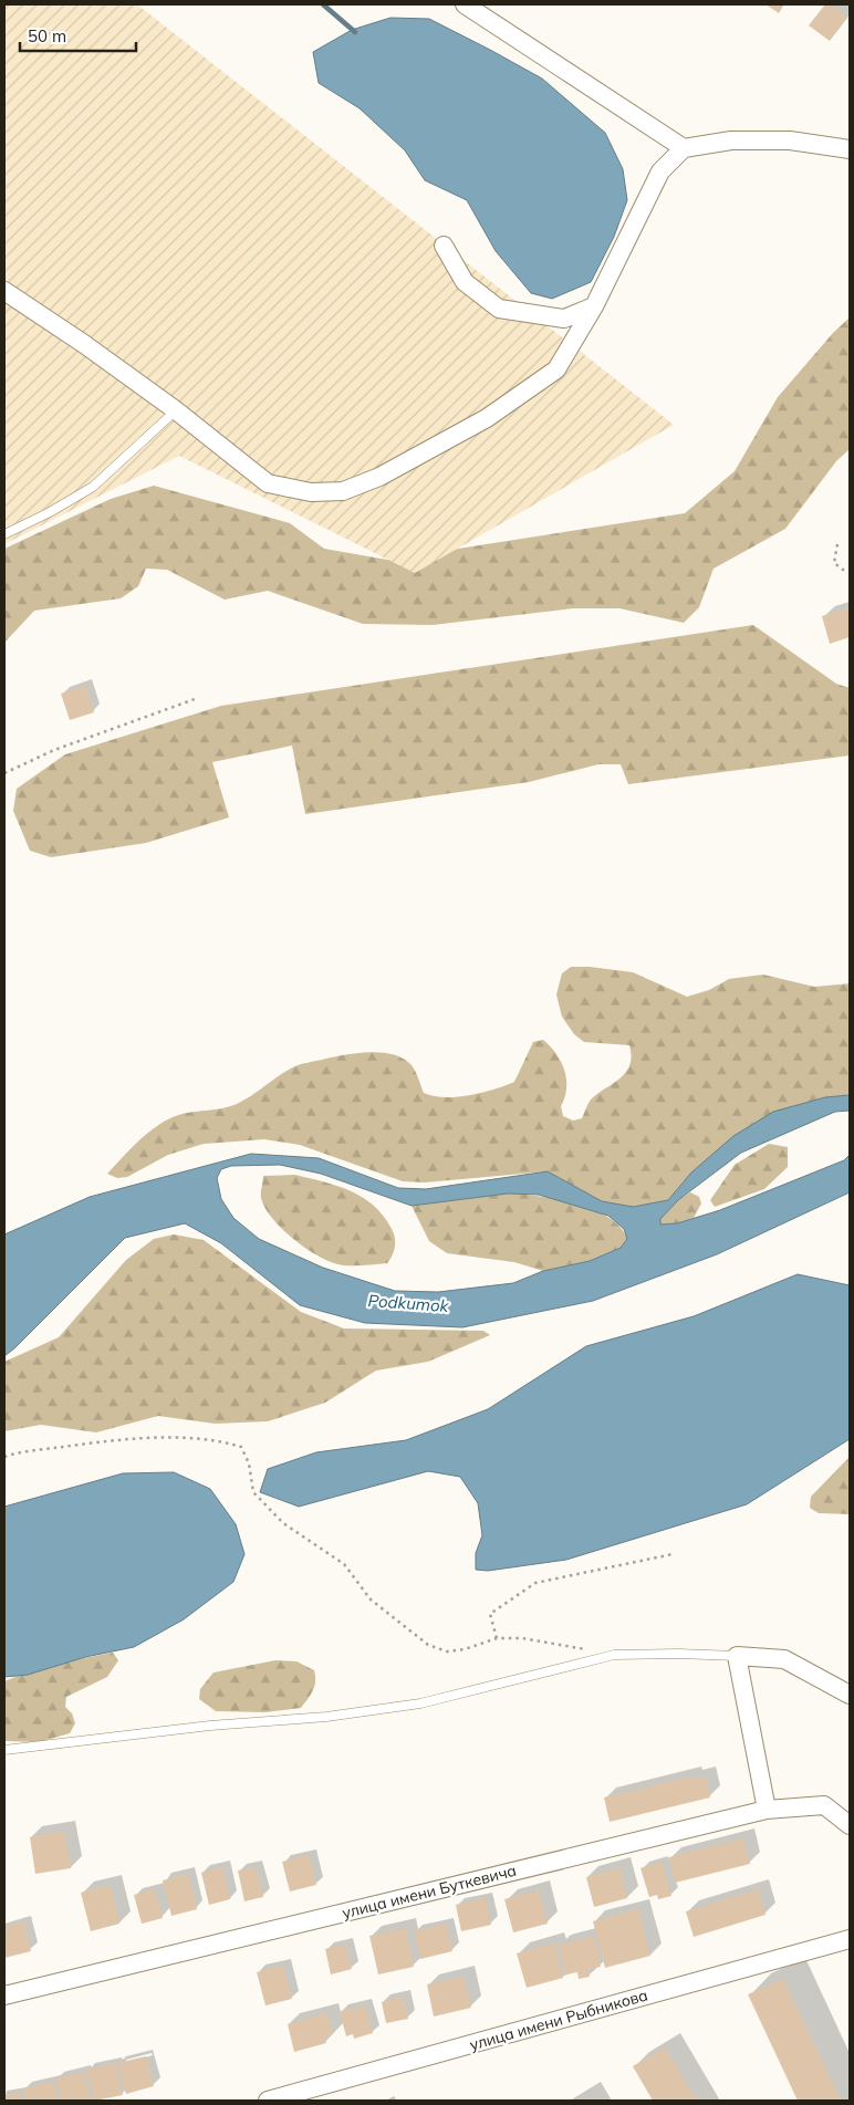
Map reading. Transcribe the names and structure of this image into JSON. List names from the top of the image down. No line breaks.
{"streets":{"street":["улица имени Буткевича","улица имени Рыбникова"]},"water":["Podkumok"],"scale_bar":"50 m"}
